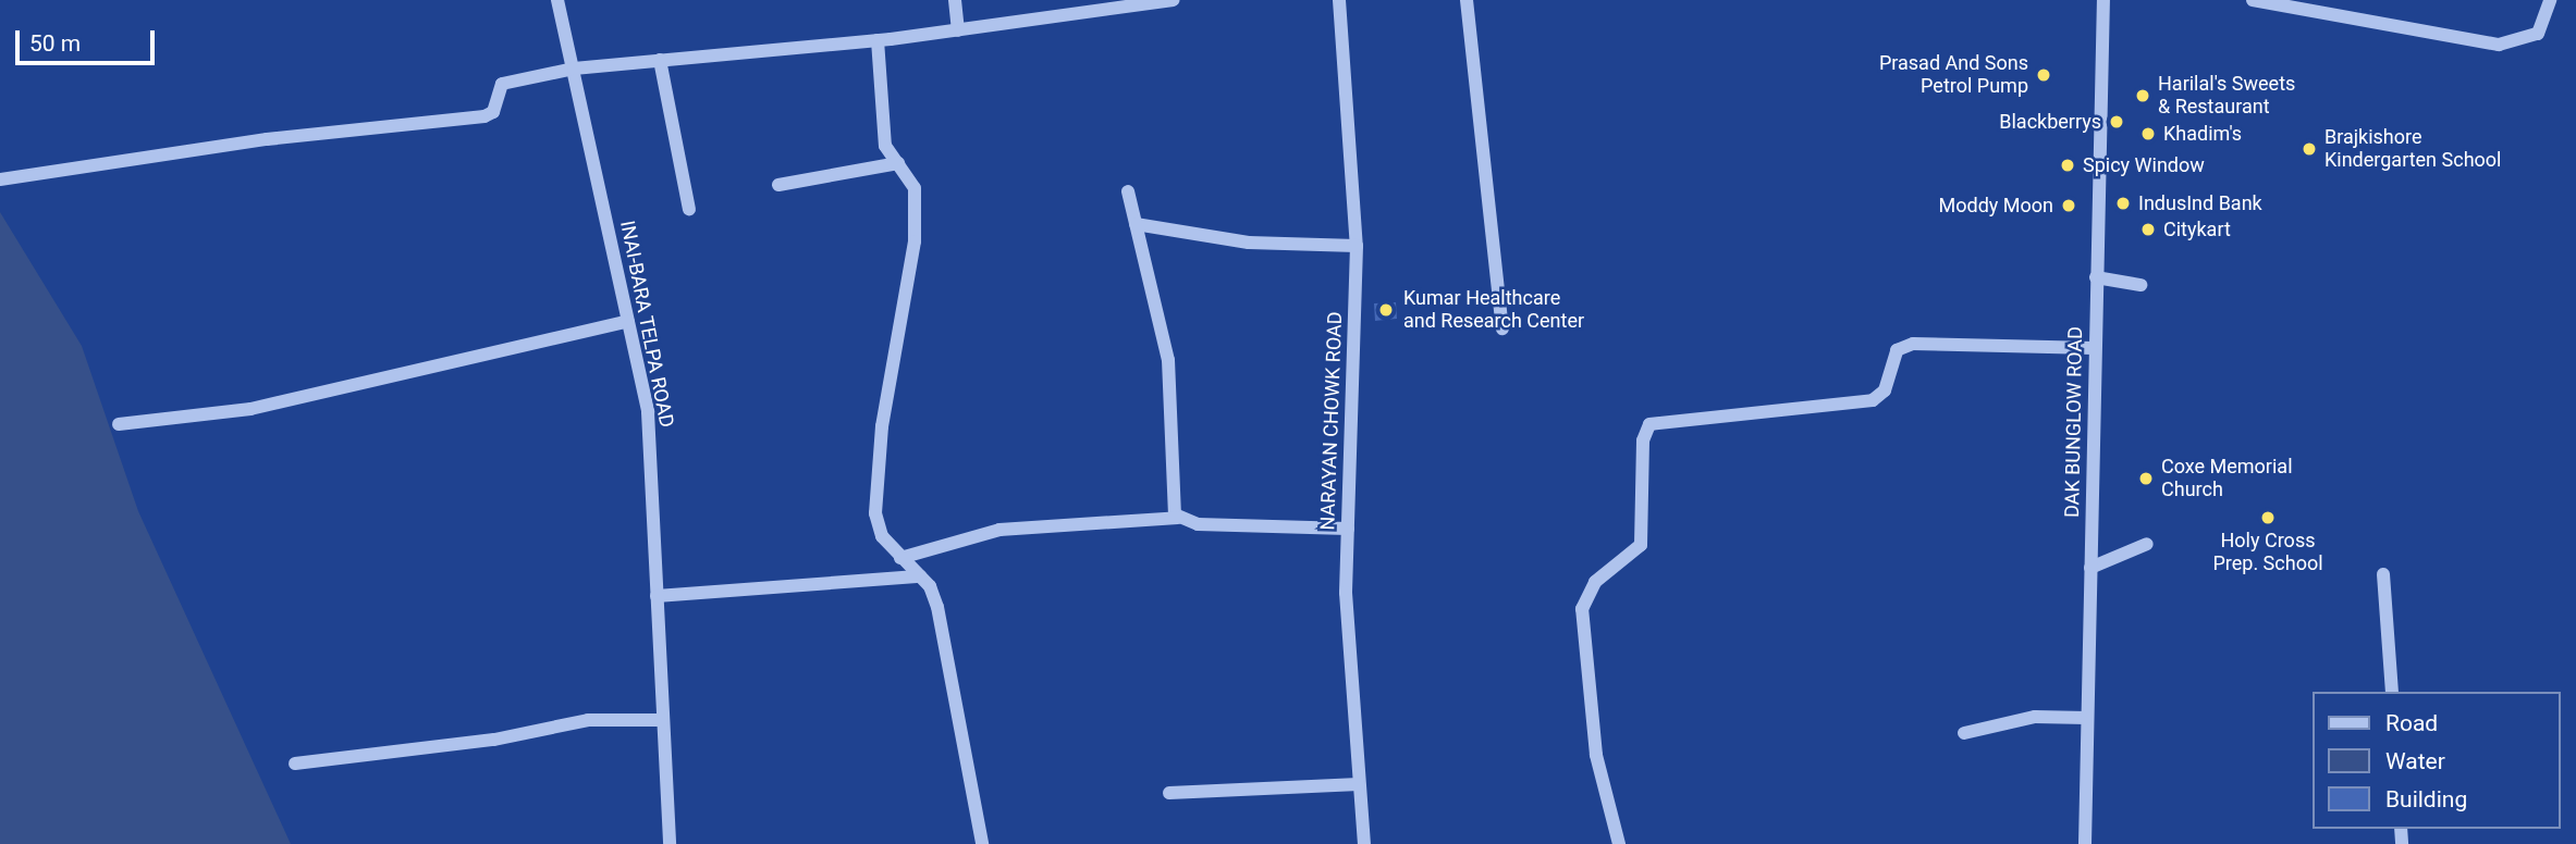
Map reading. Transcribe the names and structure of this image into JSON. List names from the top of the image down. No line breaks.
{"streets":{"street":["INAI-BARA TELPA ROAD","NARAYAN CHOWK ROAD","DAK BUNGLOW ROAD"]},"places":["Prasad And Sons Petrol Pump","Harilal's Sweets & Restaurant","Blackberrys","Khadim's","Brajkishore Kindergarten School","Spicy Window","IndusInd Bank","Moddy Moon","Citykart","Kumar Healthcare and Research Center","Coxe Memorial Church","Holy Cross Prep. School"],"legend":["Road","Water","Building"],"scale_bar":"50 m"}
